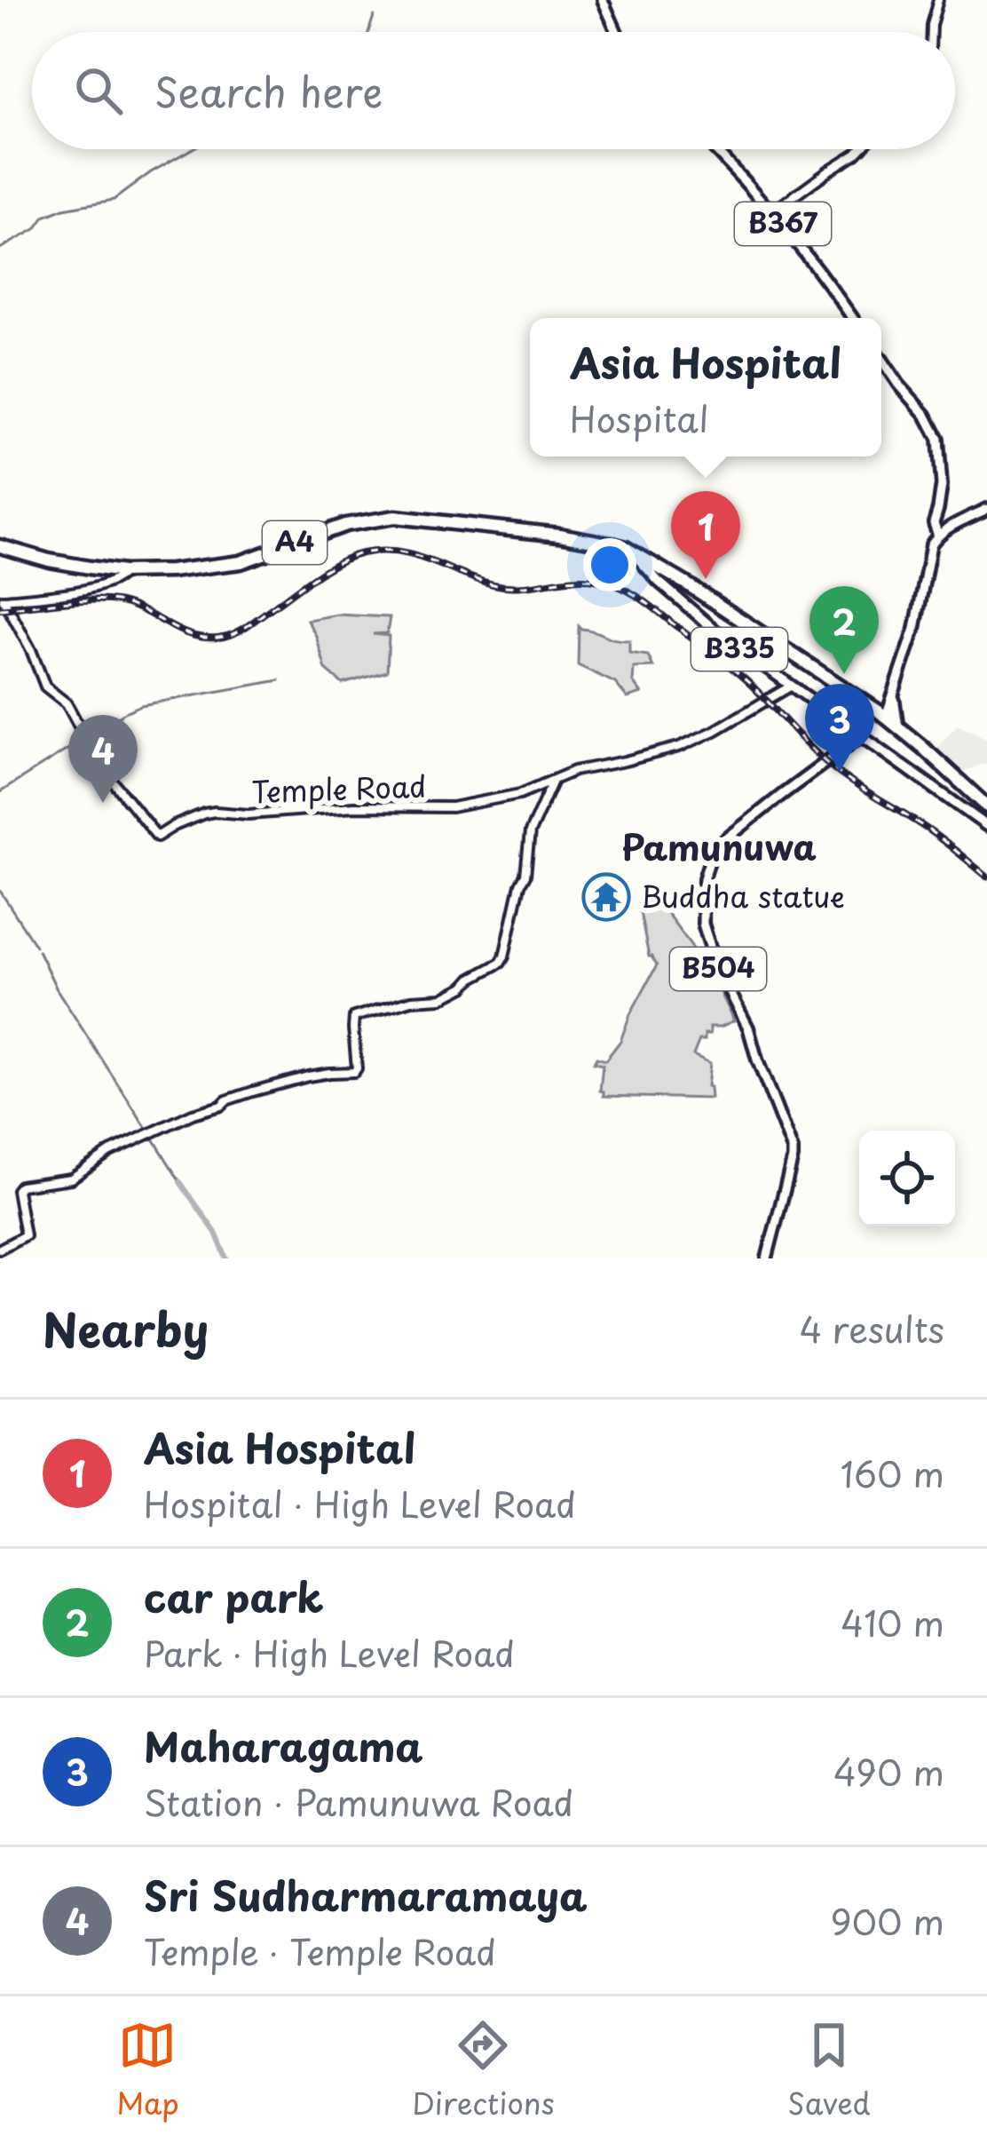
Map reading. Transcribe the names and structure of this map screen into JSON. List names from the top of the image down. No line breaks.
{"streets":{"highway":["A4"],"main road":["B367","B335","B504"],"street":["Temple Road"]},"crossings":[["A4","B335"],["B335","Temple Road"],["B335","B504"]],"districts":["Pamunuwa"],"places":{"temple":["Buddha statue"]},"page":{"search":"Search here","popup":["Asia Hospital","Hospital"],"pins":["1","2","3","4"],"heading":["Nearby","4 results"],"list":[{"mark":"1","name":"Asia Hospital","note":"Hospital · High Level Road","value":"160 m"},{"mark":"2","name":"car park","note":"Park · High Level Road","value":"410 m"},{"mark":"3","name":"Maharagama","note":"Station · Pamunuwa Road","value":"490 m"},{"mark":"4","name":"Sri Sudharmaramaya","note":"Temple · Temple Road","value":"900 m"}],"nav":["Map","Directions","Saved"]}}
